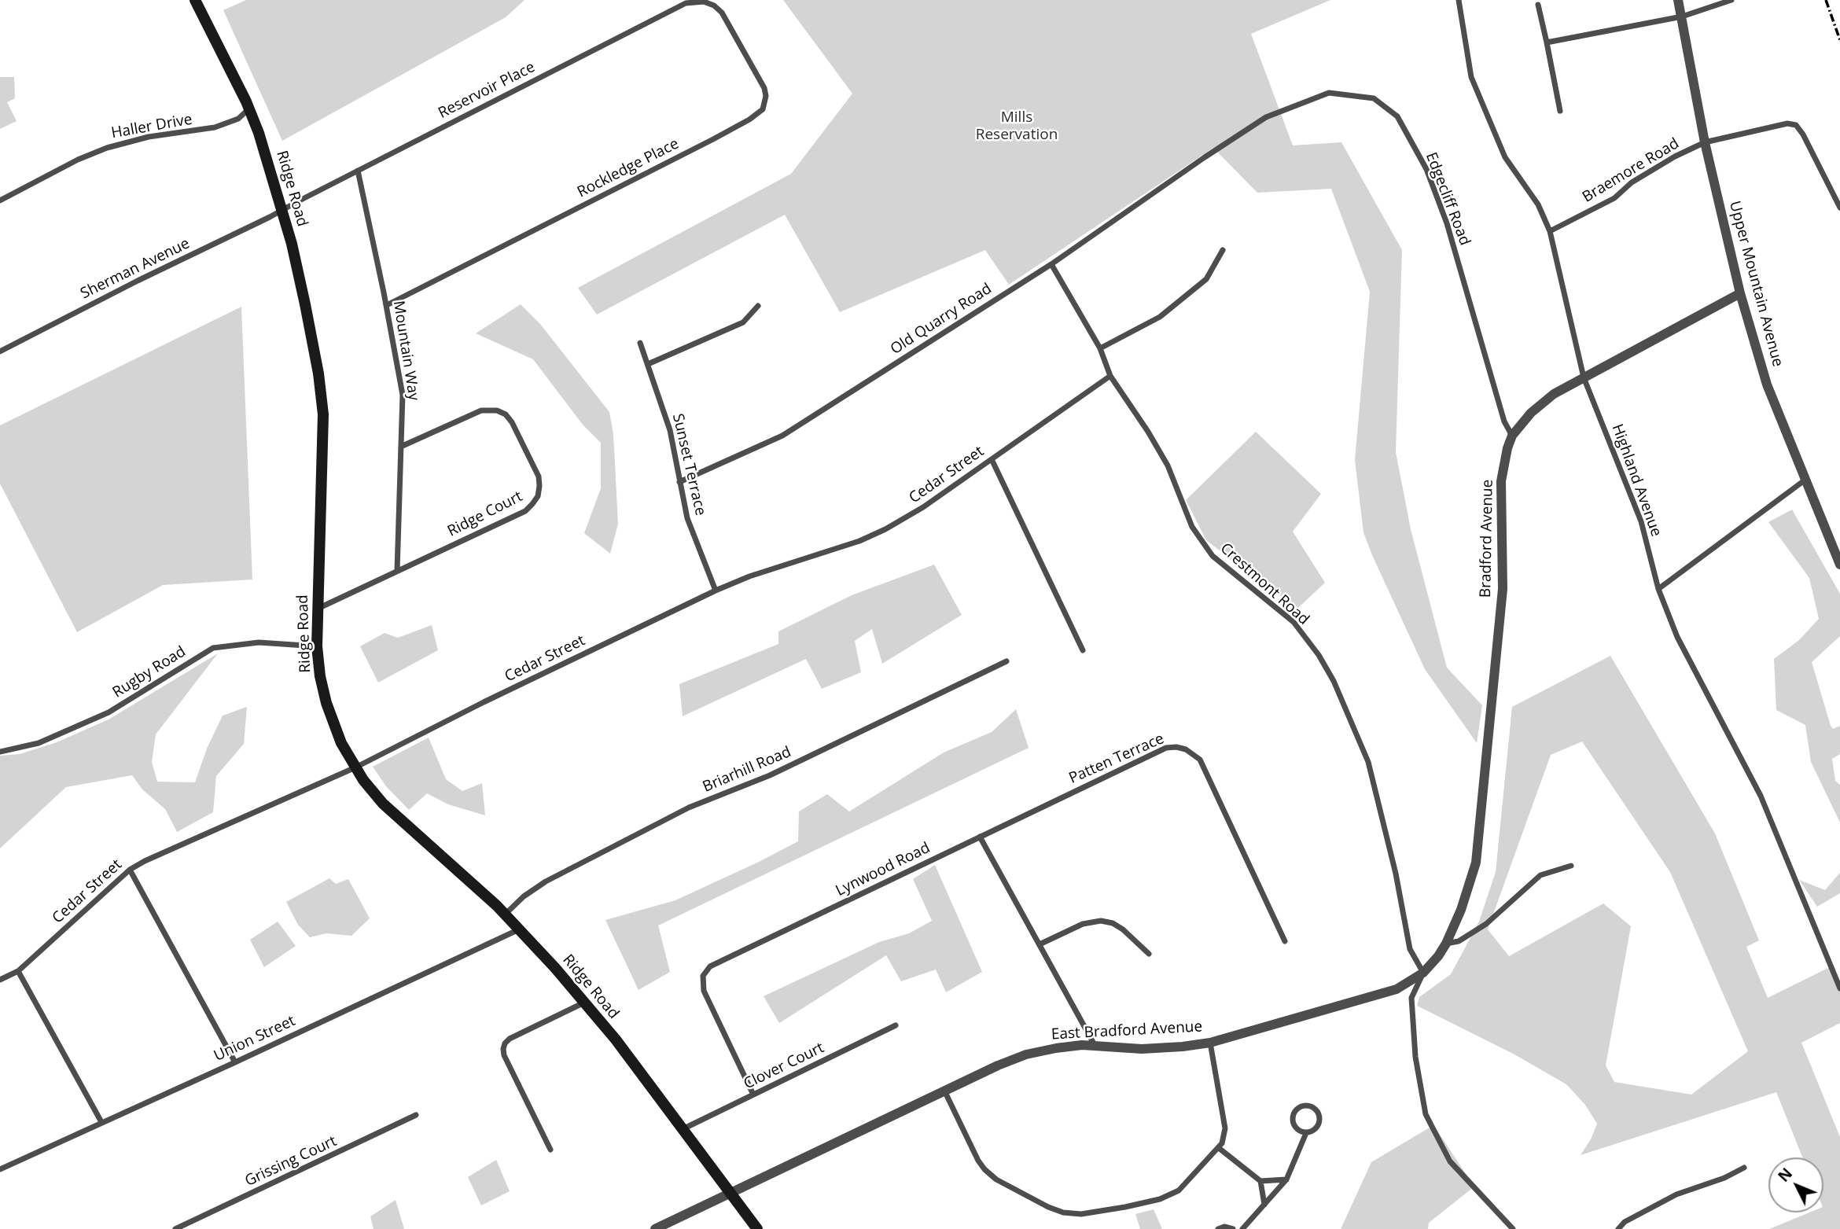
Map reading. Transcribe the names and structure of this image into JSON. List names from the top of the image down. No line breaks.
{"streets":{"main road":["Ridge Road"],"street":["Reservoir Place","Haller Drive","Rockledge Place","Braemore Road","Edgecliff Road","Sherman Avenue","Upper Mountain Avenue","Old Quarry Road","Mountain Way","Sunset Terrace","Cedar Street","Highland Avenue","Ridge Court","Bradford Avenue","Crestmont Road","Rugby Road","Patten Terrace","Briarhill Road","Lynwood Road","East Bradford Avenue","Union Street","Clover Court","Grissing Court"]},"crossings":[["Reservoir Place","Rockledge Place"],["Reservoir Place","Ridge Road"],["Reservoir Place","Sherman Avenue"],["Reservoir Place","Mountain Way"],["Haller Drive","Ridge Road"],["Rockledge Place","Mountain Way"],["Braemore Road","Upper Mountain Avenue"],["Braemore Road","Highland Avenue"],["Ridge Road","Sherman Avenue"],["Ridge Road","Cedar Street"],["Ridge Road","Ridge Court"],["Ridge Road","Rugby Road"],["Ridge Road","Briarhill Road"],["Ridge Road","East Bradford Avenue"],["Ridge Road","Union Street"],["Ridge Road","Clover Court"],["Edgecliff Road","Old Quarry Road"],["Edgecliff Road","Bradford Avenue"],["Upper Mountain Avenue","Bradford Avenue"],["Old Quarry Road","Sunset Terrace"],["Old Quarry Road","Crestmont Road"],["Mountain Way","Ridge Court"],["Sunset Terrace","Cedar Street"],["Cedar Street","Crestmont Road"],["Highland Avenue","Bradford Avenue"],["Bradford Avenue","East Bradford Avenue"],["Crestmont Road","East Bradford Avenue"],["Patten Terrace","Lynwood Road"],["Lynwood Road","Clover Court"]],"parks":["Mills Reservation"],"north":"top left"}
